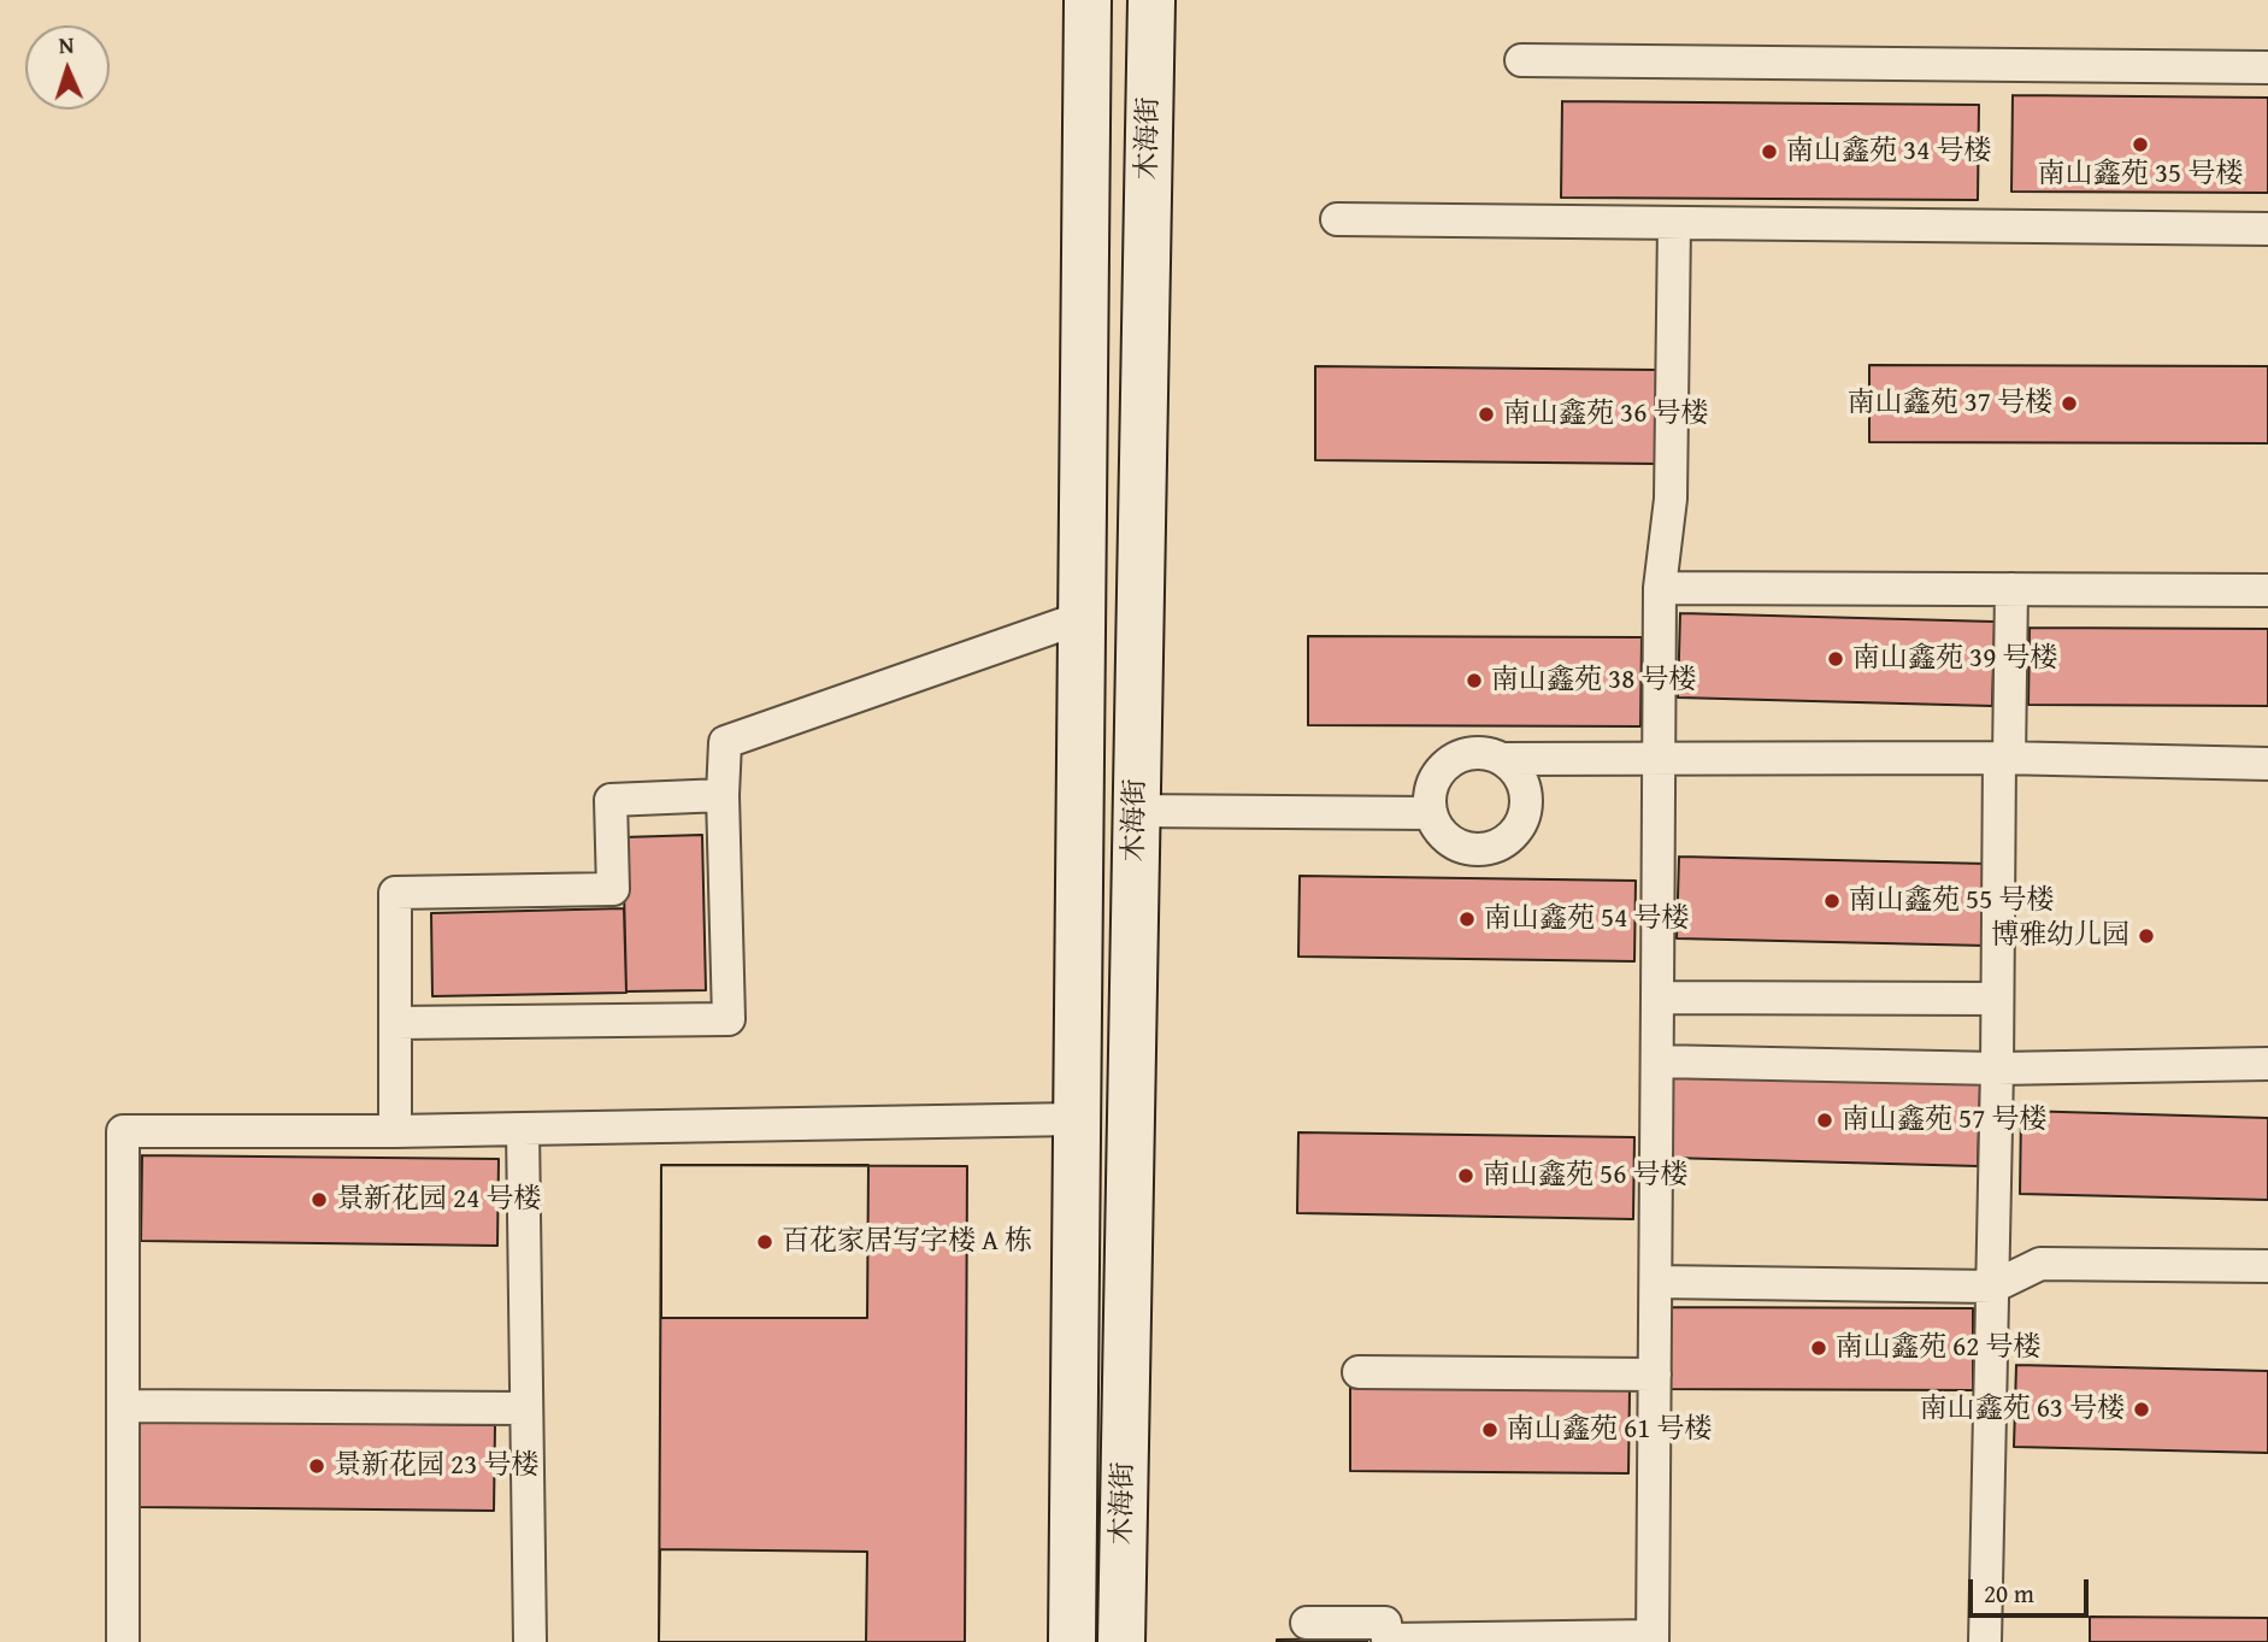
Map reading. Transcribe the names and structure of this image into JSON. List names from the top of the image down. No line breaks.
{"streets":{"main road":["木海街"]},"places":["南山鑫苑 35 号楼","南山鑫苑 34 号楼","南山鑫苑 37 号楼","南山鑫苑 36 号楼","南山鑫苑 39 号楼","南山鑫苑 38 号楼","南山鑫苑 55 号楼","南山鑫苑 54 号楼","博雅幼儿园","南山鑫苑 57 号楼","南山鑫苑 56 号楼","景新花园 24 号楼","百花家居写字楼 A 栋","南山鑫苑 62 号楼","南山鑫苑 63 号楼","南山鑫苑 61 号楼","景新花园 23 号楼"],"scale_bar":"20 m","north":"top"}
